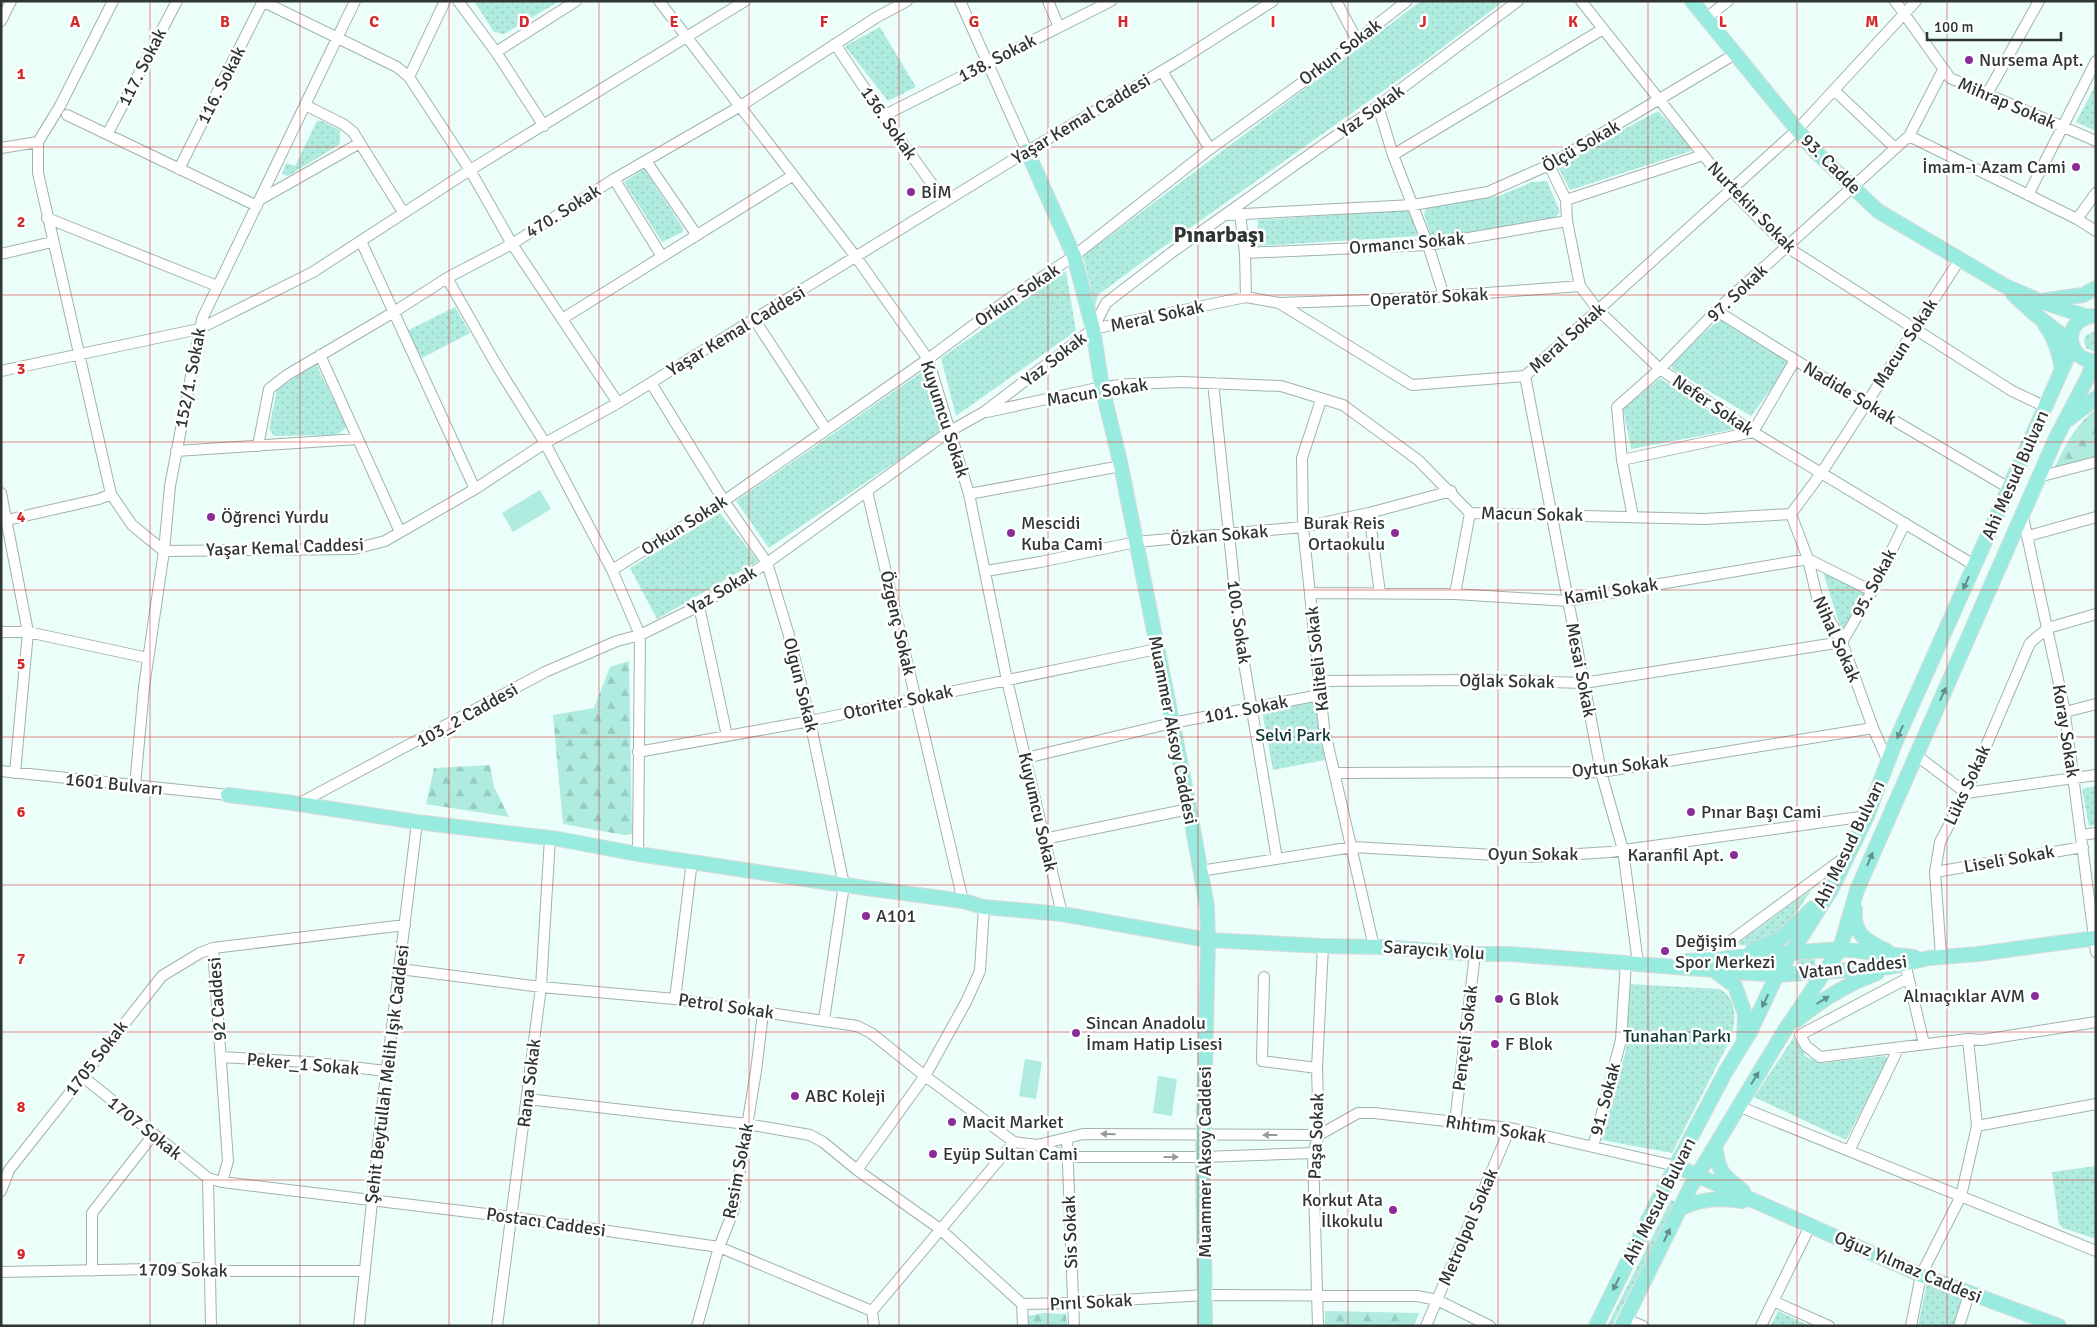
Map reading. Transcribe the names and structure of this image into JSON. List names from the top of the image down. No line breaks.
{"streets":{"main road":["93. Cadde","Ahi Mesud Bulvarı","Muammer Aksoy Caddesi","Saraycık Yolu","Vatan Caddesi","Oğuz Yılmaz Caddesi"],"street":["Orkun Sokak","138. Sokak","117. Sokak","116. Sokak","Mihrap Sokak","Yaz Sokak","Yaşar Kemal Caddesi","136. Sokak","Ölçü Sokak","Nurtekin Sokak","470. Sokak","Ormancı Sokak","97. Sokak","Operatör Sokak","Meral Sokak","Macun Sokak","152/1. Sokak","Nadide Sokak","Nefer Sokak","Kuyumcu Sokak","Özkan Sokak","95. Sokak","Kamil Sokak","100. Sokak","Özgenç Sokak","Nihal Sokak","Kaliteli Sokak","Mesai Sokak","Oğlak Sokak","Olgun Sokak","Otoriter Sokak","101. Sokak","103_2 Caddesi","Koray Sokak","Oytun Sokak","1601 Bulvarı","Lüks Sokak","Oyun Sokak","Liseli Sokak","92 Caddesi","Petrol Sokak","Pençeli Sokak","1705 Sokak","Peker_1 Sokak","Şehit Beytullah Melih Işık Caddesi","Rana Sokak","91. Sokak","1707 Sokak","Rıhtım Sokak","Paşa Sokak","Resim Sokak","Postacı Caddesi","Metrolpol Sokak","Sis Sokak","1709 Sokak","Pırıl Sokak"]},"crossings":[["Orkun Sokak","Kuyumcu Sokak"],["Orkun Sokak","Olgun Sokak"],["Orkun Sokak","Muammer Aksoy Caddesi"],["138. Sokak","136. Sokak"],["Mihrap Sokak","97. Sokak"],["Mihrap Sokak","Meral Sokak"],["Yaz Sokak","Ölçü Sokak"],["Yaz Sokak","Meral Sokak"],["Yaz Sokak","Macun Sokak"],["Yaz Sokak","Kuyumcu Sokak"],["Yaz Sokak","Özgenç Sokak"],["Yaz Sokak","Olgun Sokak"],["Yaz Sokak","103_2 Caddesi"],["Yaz Sokak","Muammer Aksoy Caddesi"],["Yaşar Kemal Caddesi","136. Sokak"],["Yaşar Kemal Caddesi","152/1. Sokak"],["Yaşar Kemal Caddesi","Kuyumcu Sokak"],["Yaşar Kemal Caddesi","Olgun Sokak"],["Yaşar Kemal Caddesi","Muammer Aksoy Caddesi"],["136. Sokak","470. Sokak"],["Ölçü Sokak","93. Cadde"],["Ölçü Sokak","Nurtekin Sokak"],["Ölçü Sokak","Nefer Sokak"],["93. Cadde","97. Sokak"],["93. Cadde","Meral Sokak"],["93. Cadde","Macun Sokak"],["93. Cadde","Ahi Mesud Bulvarı"],["Nurtekin Sokak","97. Sokak"],["Nurtekin Sokak","Meral Sokak"],["Nurtekin Sokak","Macun Sokak"],["Nurtekin Sokak","Ahi Mesud Bulvarı"],["470. Sokak","Kuyumcu Sokak"],["Ormancı Sokak","Nefer Sokak"],["97. Sokak","Macun Sokak"],["97. Sokak","Nadide Sokak"],["97. Sokak","Nefer Sokak"],["Operatör Sokak","Meral Sokak"],["Operatör Sokak","Nefer Sokak"],["Meral Sokak","Nefer Sokak"],["Meral Sokak","Mesai Sokak"],["Meral Sokak","Muammer Aksoy Caddesi"],["Macun Sokak","Nadide Sokak"],["Macun Sokak","Nefer Sokak"],["Macun Sokak","Özkan Sokak"],["Macun Sokak","100. Sokak"],["Macun Sokak","Nihal Sokak"],["Macun Sokak","Kaliteli Sokak"],["Macun Sokak","Mesai Sokak"],["Macun Sokak","Muammer Aksoy Caddesi"],["152/1. Sokak","1601 Bulvarı"],["Nadide Sokak","Ahi Mesud Bulvarı"],["Nefer Sokak","Ahi Mesud Bulvarı"],["Nefer Sokak","95. Sokak"],["Kuyumcu Sokak","Özkan Sokak"],["Kuyumcu Sokak","Otoriter Sokak"],["Kuyumcu Sokak","101. Sokak"],["Kuyumcu Sokak","Saraycık Yolu"],["Ahi Mesud Bulvarı","Nihal Sokak"],["Ahi Mesud Bulvarı","Koray Sokak"],["Ahi Mesud Bulvarı","Oyun Sokak"],["Ahi Mesud Bulvarı","Vatan Caddesi"],["Ahi Mesud Bulvarı","Rıhtım Sokak"],["Özkan Sokak","100. Sokak"],["Özkan Sokak","Kaliteli Sokak"],["Özkan Sokak","Muammer Aksoy Caddesi"],["95. Sokak","Nihal Sokak"],["95. Sokak","Oğlak Sokak"],["Kamil Sokak","Nihal Sokak"],["Kamil Sokak","Kaliteli Sokak"],["Kamil Sokak","Mesai Sokak"],["100. Sokak","101. Sokak"],["100. Sokak","Oyun Sokak"],["Özgenç Sokak","Otoriter Sokak"],["Özgenç Sokak","Saraycık Yolu"],["Nihal Sokak","Oğlak Sokak"],["Nihal Sokak","Oytun Sokak"],["Kaliteli Sokak","Oğlak Sokak"],["Kaliteli Sokak","101. Sokak"],["Kaliteli Sokak","Oytun Sokak"],["Kaliteli Sokak","Oyun Sokak"],["Kaliteli Sokak","Saraycık Yolu"],["Mesai Sokak","Oğlak Sokak"],["Mesai Sokak","Oytun Sokak"],["Mesai Sokak","Oyun Sokak"],["Mesai Sokak","Saraycık Yolu"],["Mesai Sokak","91. Sokak"],["Olgun Sokak","Otoriter Sokak"],["Olgun Sokak","Saraycık Yolu"],["Olgun Sokak","Petrol Sokak"],["Otoriter Sokak","Muammer Aksoy Caddesi"],["101. Sokak","Muammer Aksoy Caddesi"],["103_2 Caddesi","Saraycık Yolu"],["Muammer Aksoy Caddesi","Oyun Sokak"],["Muammer Aksoy Caddesi","Saraycık Yolu"],["Muammer Aksoy Caddesi","Pırıl Sokak"],["Koray Sokak","Lüks Sokak"],["Koray Sokak","Liseli Sokak"],["Koray Sokak","Vatan Caddesi"],["1601 Bulvarı","Saraycık Yolu"],["Lüks Sokak","Liseli Sokak"],["Lüks Sokak","Vatan Caddesi"],["Saraycık Yolu","Vatan Caddesi"],["Saraycık Yolu","Pençeli Sokak"],["Saraycık Yolu","Şehit Beytullah Melih Işık Caddesi"],["Saraycık Yolu","Rana Sokak"],["Saraycık Yolu","91. Sokak"],["Saraycık Yolu","Paşa Sokak"],["92 Caddesi","1705 Sokak"],["92 Caddesi","Peker_1 Sokak"],["92 Caddesi","Şehit Beytullah Melih Işık Caddesi"],["92 Caddesi","Postacı Caddesi"],["Petrol Sokak","Şehit Beytullah Melih Işık Caddesi"],["Petrol Sokak","Rana Sokak"],["Petrol Sokak","Resim Sokak"],["Pençeli Sokak","Rıhtım Sokak"],["1705 Sokak","1707 Sokak"],["Peker_1 Sokak","Şehit Beytullah Melih Işık Caddesi"],["Şehit Beytullah Melih Işık Caddesi","Postacı Caddesi"],["Şehit Beytullah Melih Işık Caddesi","1709 Sokak"],["Rana Sokak","Postacı Caddesi"],["91. Sokak","Rıhtım Sokak"],["1707 Sokak","Postacı Caddesi"],["Rıhtım Sokak","Paşa Sokak"],["Rıhtım Sokak","Metrolpol Sokak"],["Paşa Sokak","Pırıl Sokak"],["Resim Sokak","Postacı Caddesi"],["Metrolpol Sokak","Pırıl Sokak"],["Sis Sokak","Pırıl Sokak"]],"districts":["Pınarbaşı"],"parks":["Selvi Park","Tunahan Parkı"],"places":["Nursema Apt.","İmam-ı Azam Cami","BİM","Öğrenci Yurdu","Mescidi Kuba Cami","Burak Reis Ortaokulu","Pınar Başı Cami","Karanfil Apt.","A101","Değişim Spor Merkezi","Alnıaçıklar AVM","G Blok","Sincan Anadolu İmam Hatip Lisesi","F Blok","ABC Koleji","Macit Market","Eyüp Sultan Cami","Korkut Ata İlkokulu"],"scale_bar":"100 m","grid":{"columns":["A","B","C","D","E","F","G","H","I","J","K","L","M"],"rows":["1","2","3","4","5","6","7","8","9"]}}
